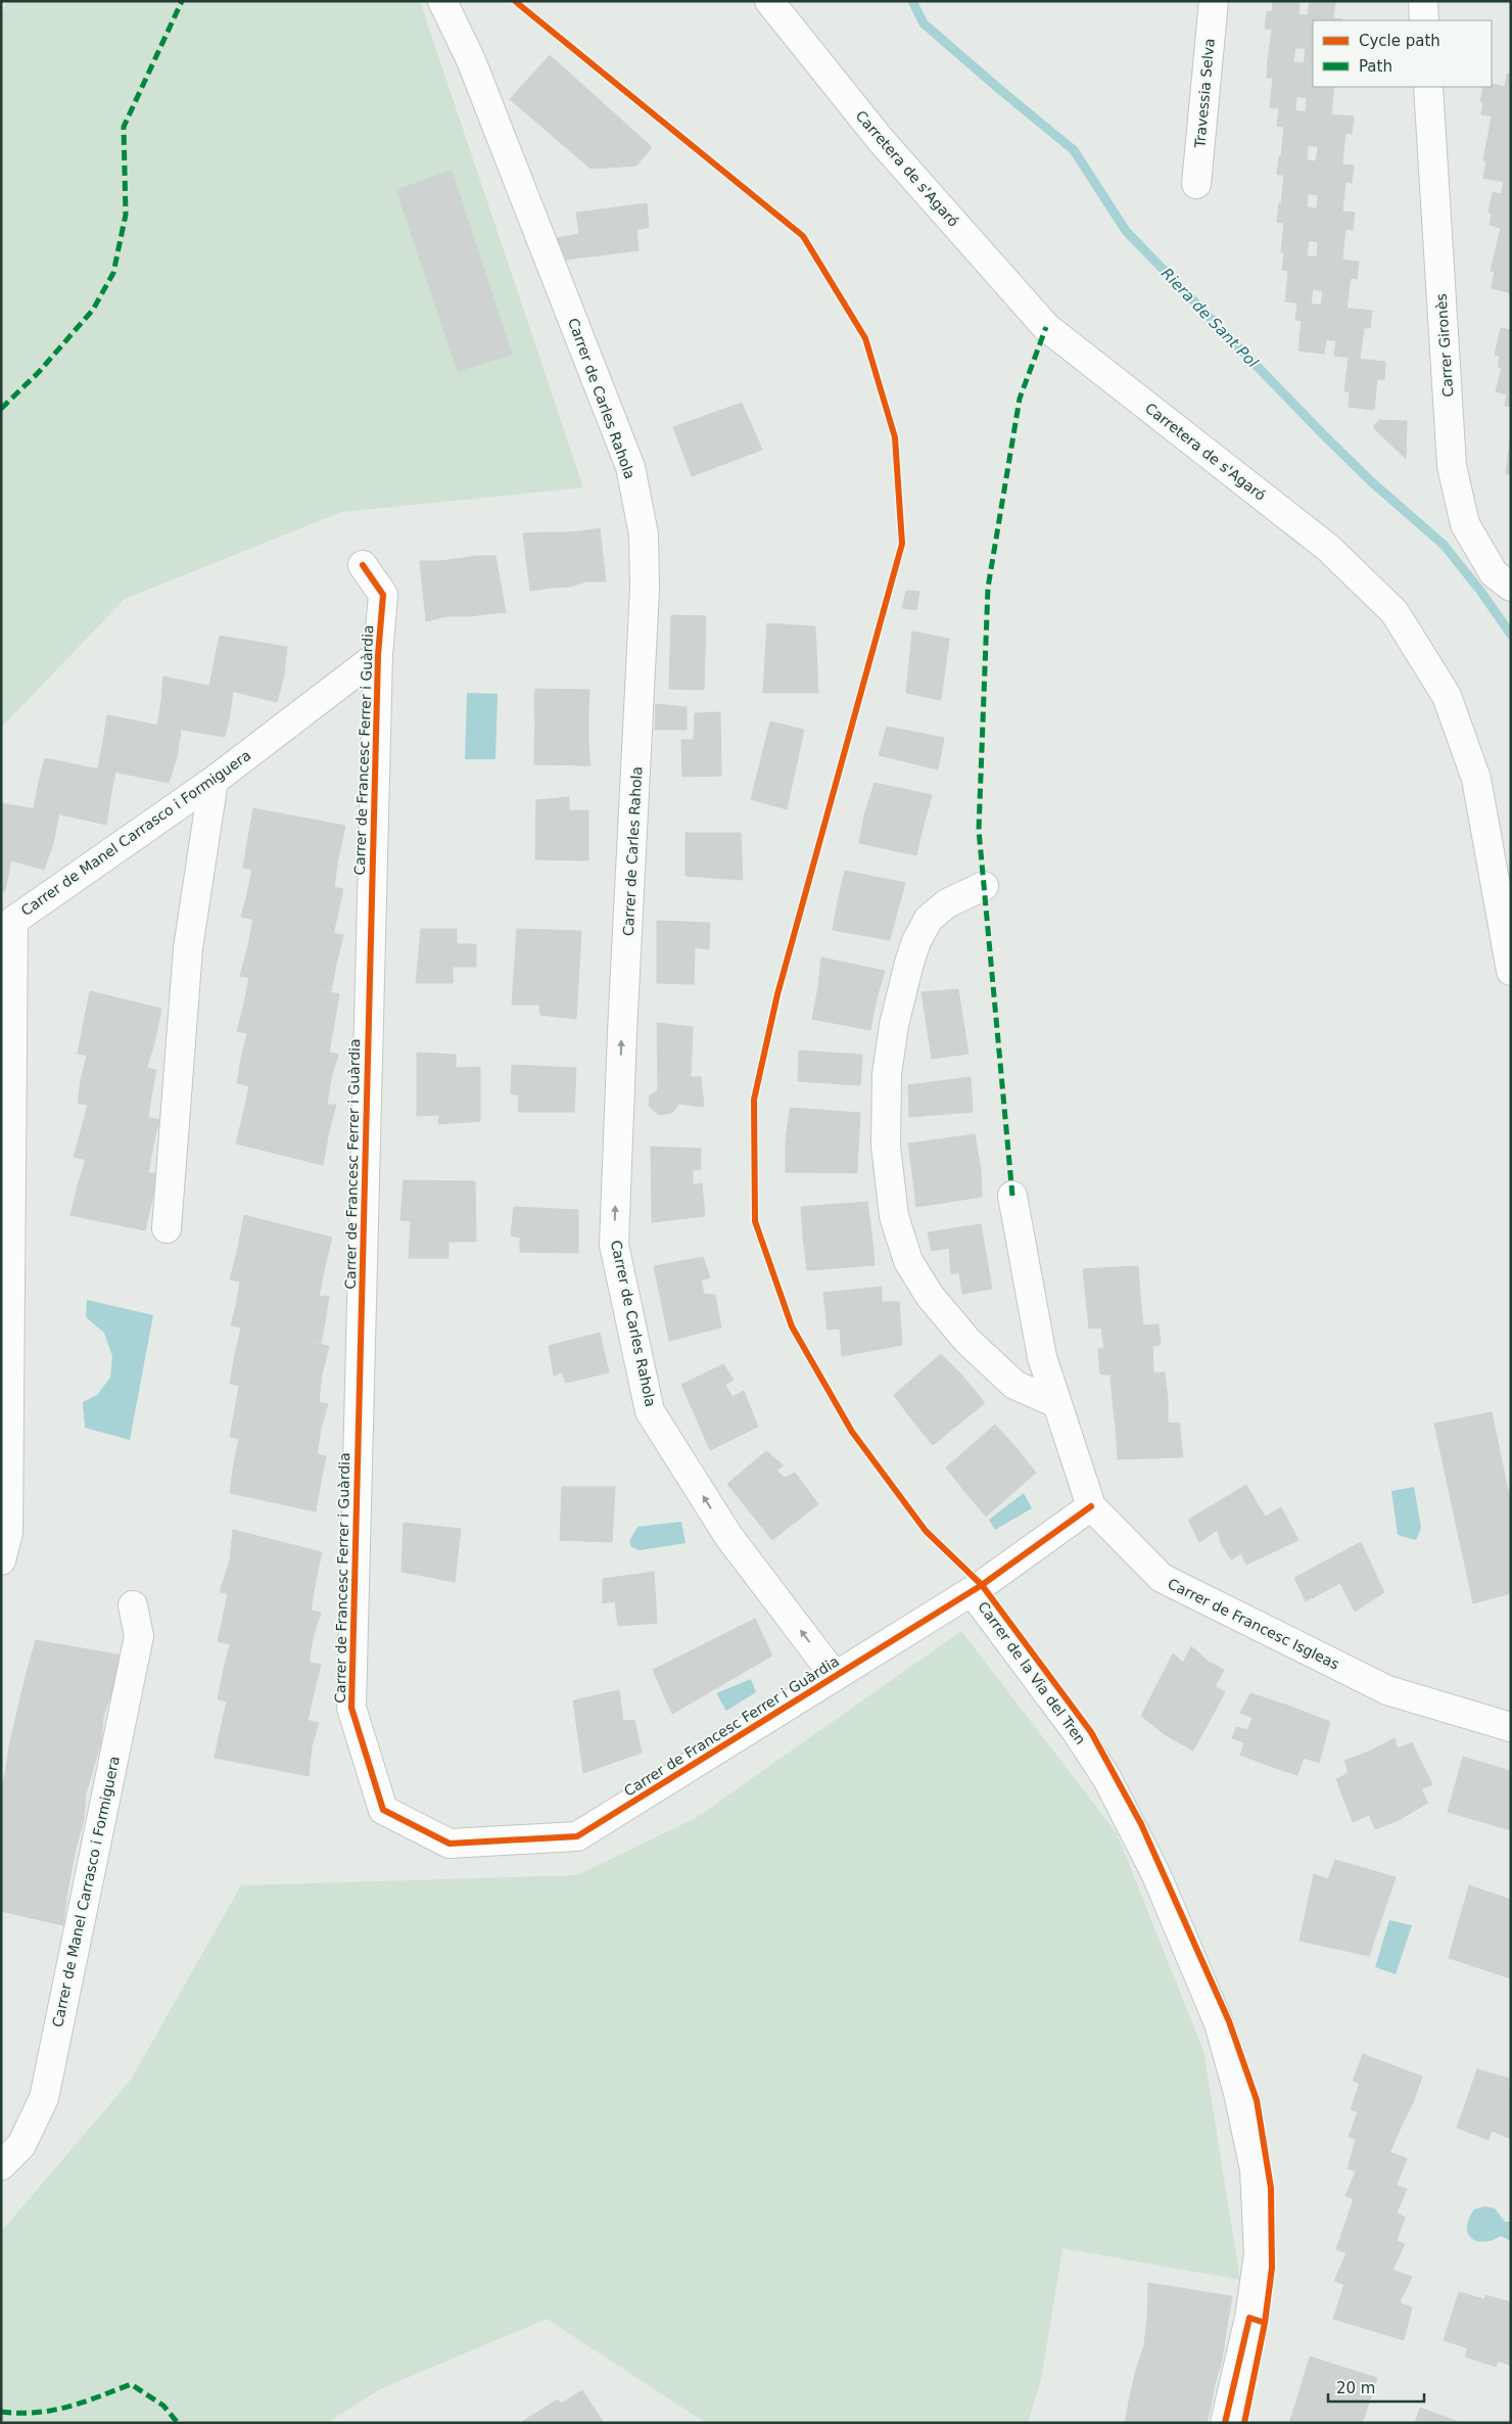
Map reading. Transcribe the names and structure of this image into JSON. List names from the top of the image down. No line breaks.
{"streets":{"street":["Travessia Selva","Carretera de s'Agaró","Carrer Gironès","Carrer de Carles Rahola","Carrer de Francesc Ferrer i Guàrdia","Carrer de Manel Carrasco i Formiguera","Carrer de Francesc Isgleas","Carrer de la Via del Tren"]},"crossings":[["Carrer de Carles Rahola","Carrer de Francesc Ferrer i Guàrdia"],["Carrer de Francesc Ferrer i Guàrdia","Carrer de Manel Carrasco i Formiguera"],["Carrer de Francesc Ferrer i Guàrdia","Carrer de Francesc Isgleas"],["Carrer de Francesc Ferrer i Guàrdia","Carrer de la Via del Tren"]],"one_way":["Carrer de Carles Rahola"],"water":["Riera de Sant Pol"],"legend":["Cycle path","Path"],"scale_bar":"20 m"}
